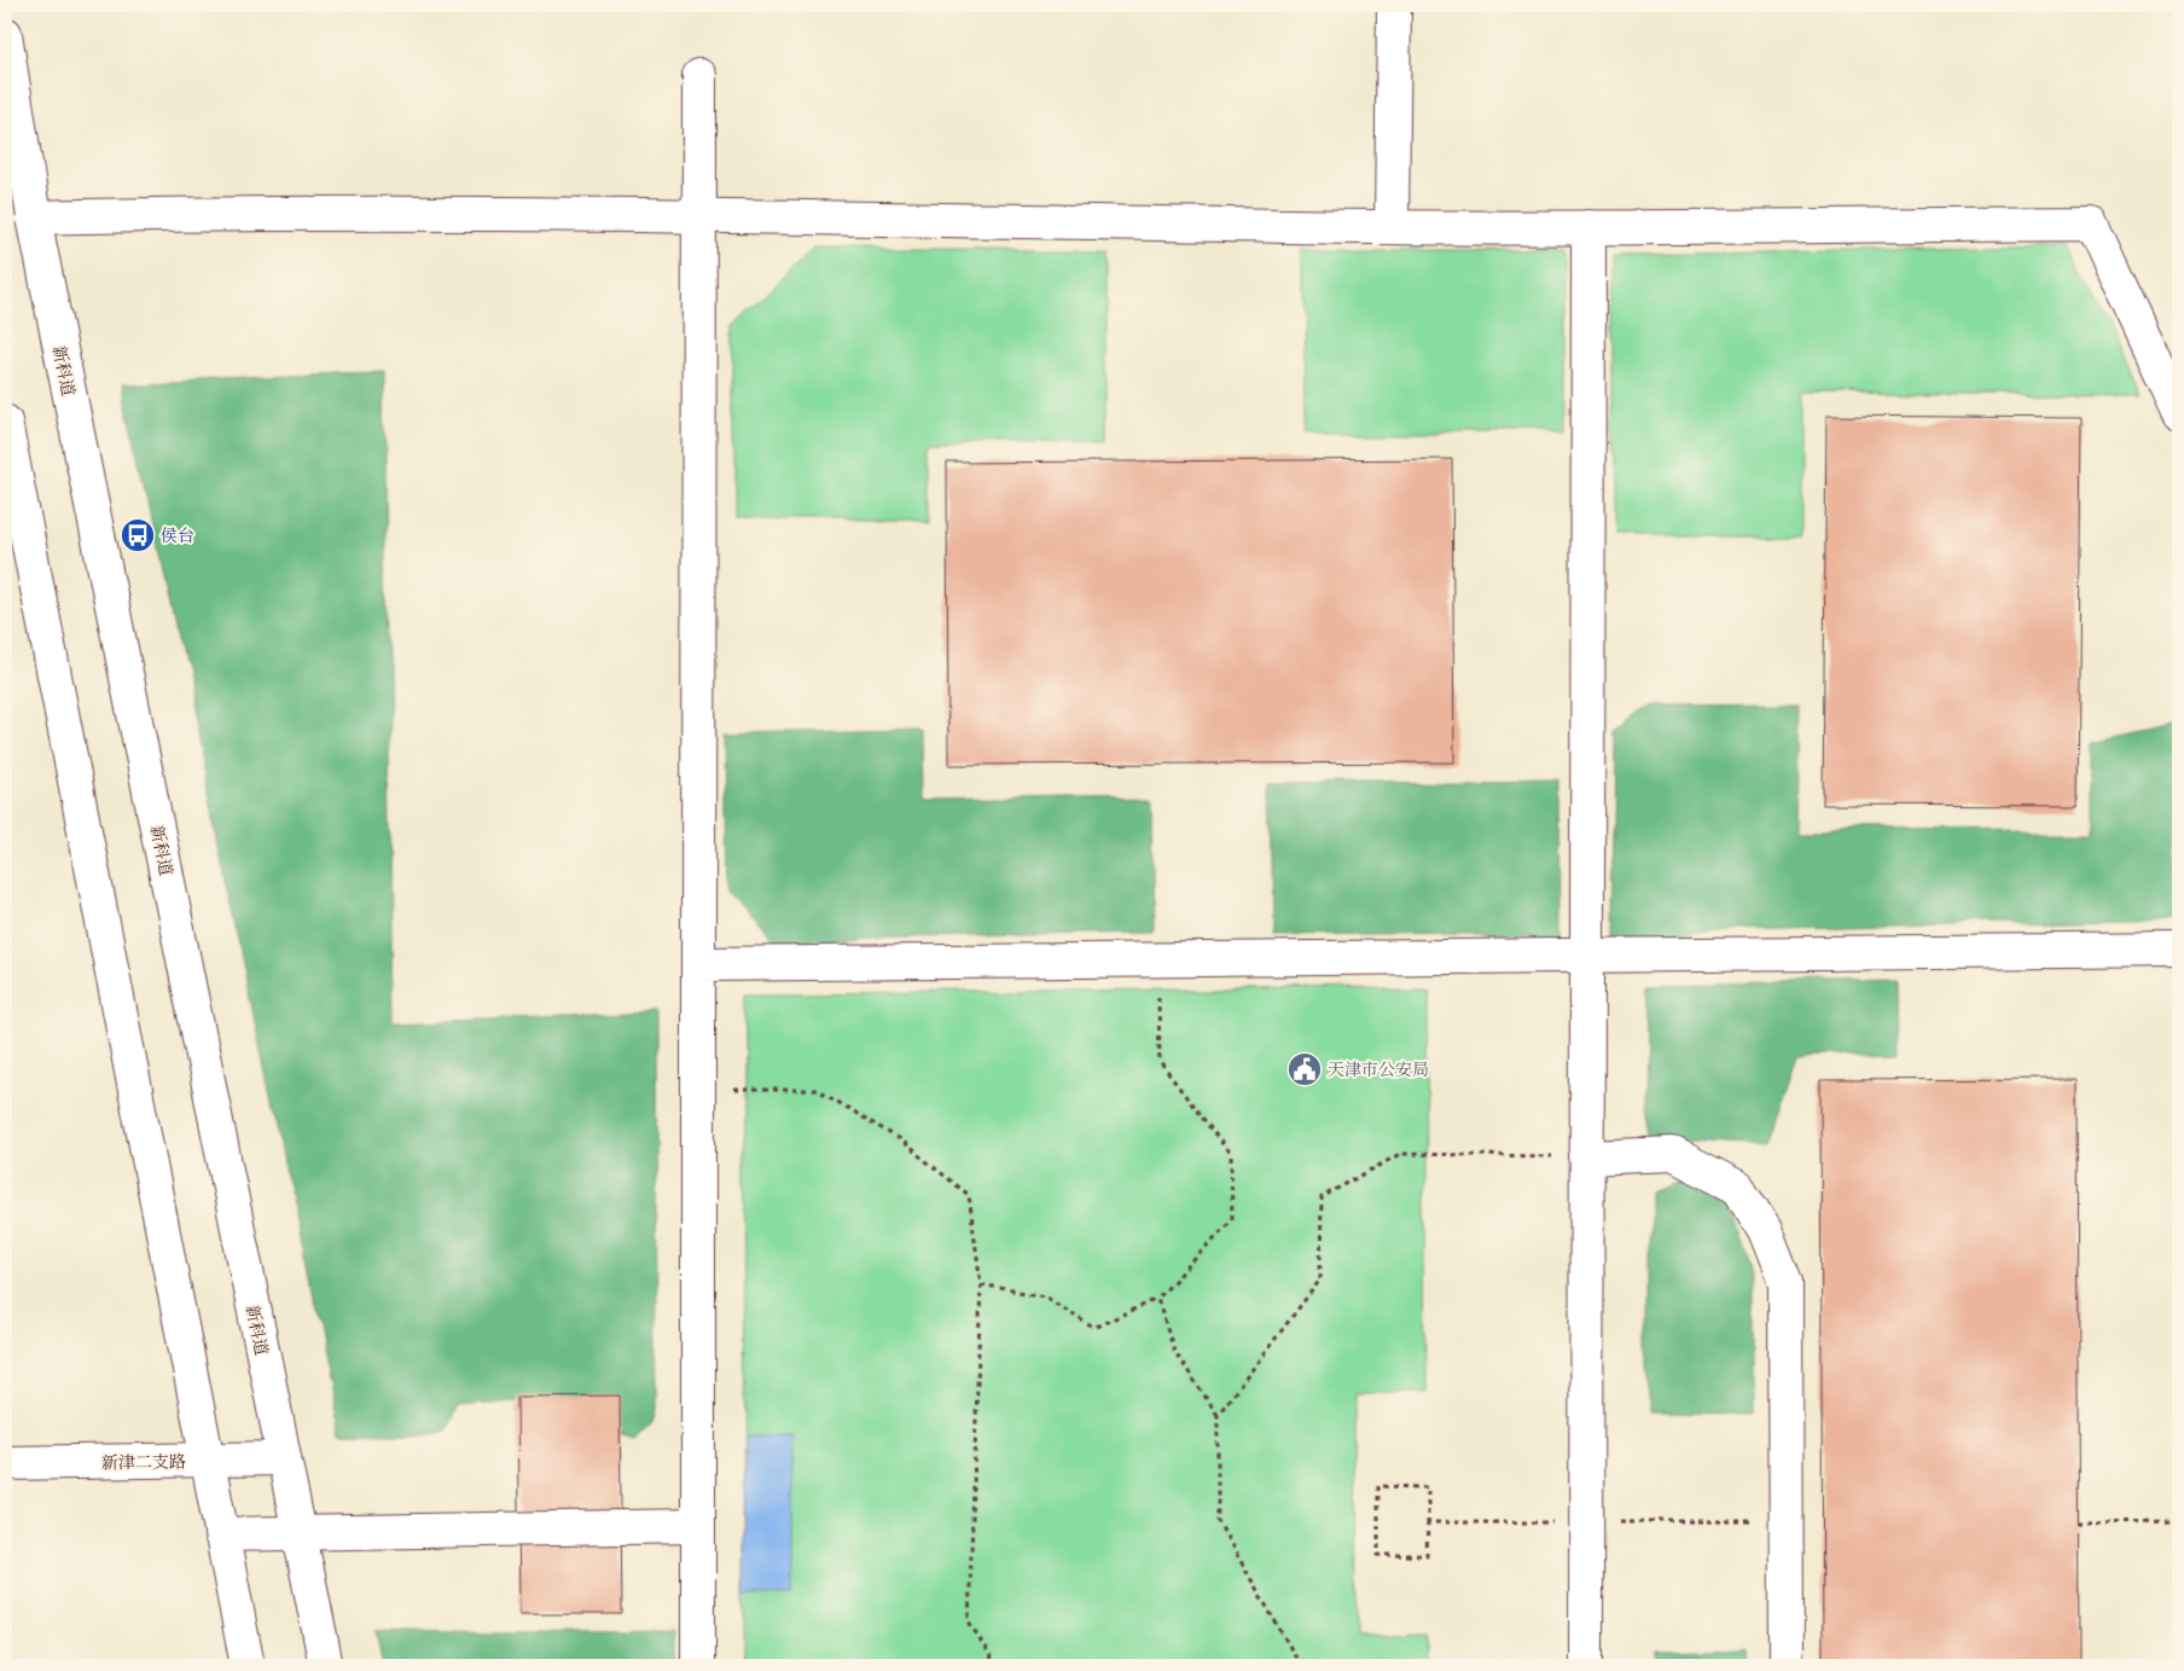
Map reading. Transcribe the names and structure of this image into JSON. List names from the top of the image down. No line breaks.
{"streets":{"street":["新科道","新津二支路"]},"crossings":[["新科道","新津二支路"]],"places":{"bus stop":["侯台"],"public building":["天津市公安局"]}}
